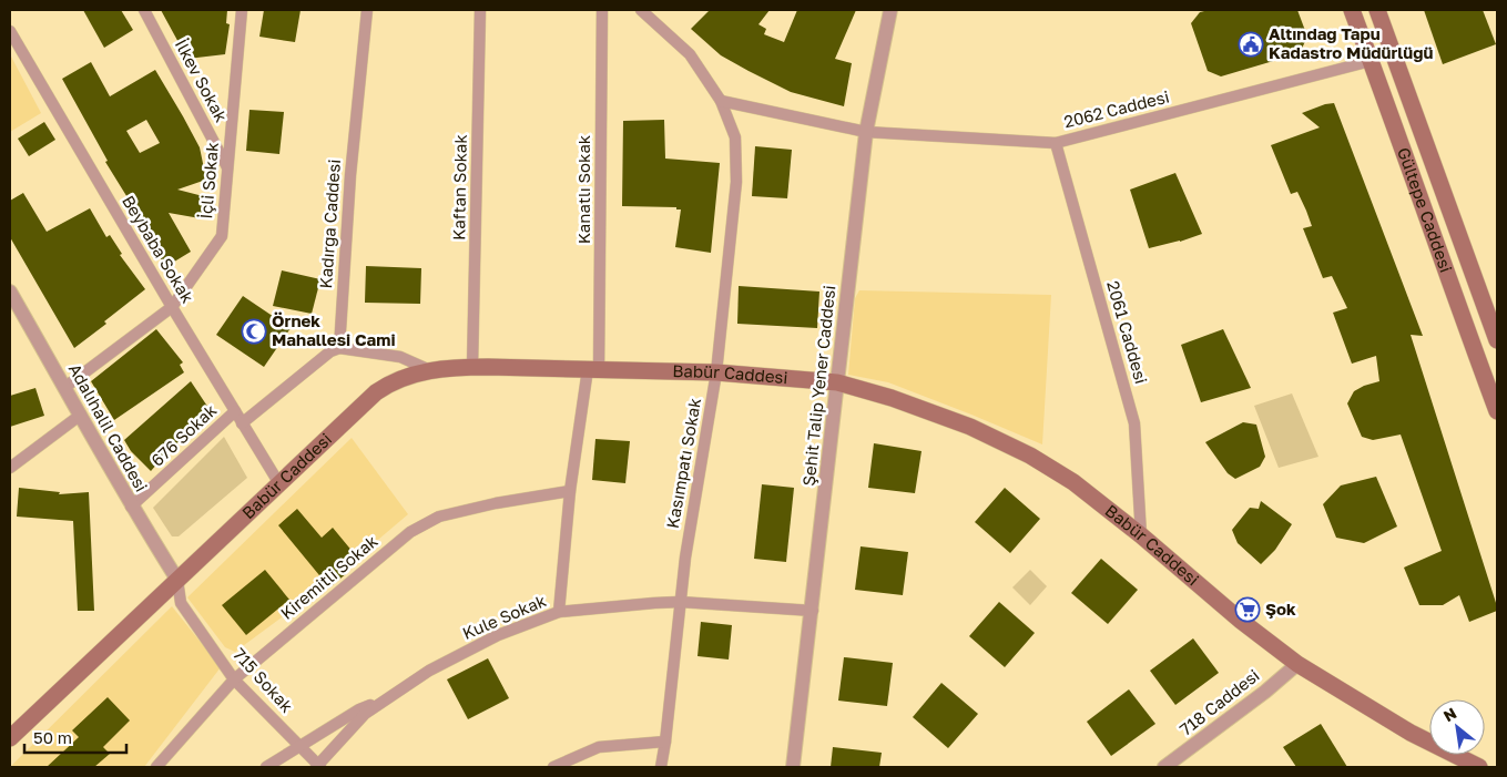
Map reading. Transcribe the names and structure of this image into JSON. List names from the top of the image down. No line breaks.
{"streets":{"main road":["Gültepe Caddesi","Babür Caddesi"],"street":["İlkev Sokak","2062 Caddesi","İçli Sokak","Kaftan Sokak","Kanatlı Sokak","Kadırga Caddesi","Beybaba Sokak","2061 Caddesi","Şehit Talip Yener Caddesi","Adalıhalil Caddesi","676 Sokak","Kasımpatı Sokak","Kiremitli Sokak","Kule Sokak","715 Sokak","718 Caddesi"]},"crossings":[["İlkev Sokak","İçli Sokak"],["2062 Caddesi","Gültepe Caddesi"],["2062 Caddesi","2061 Caddesi"],["2062 Caddesi","Şehit Talip Yener Caddesi"],["2062 Caddesi","Kasımpatı Sokak"],["İçli Sokak","Beybaba Sokak"],["İçli Sokak","Adalıhalil Caddesi"],["Kaftan Sokak","Babür Caddesi"],["Kanatlı Sokak","Babür Caddesi"],["Kanatlı Sokak","Kiremitli Sokak"],["Kanatlı Sokak","Kule Sokak"],["Beybaba Sokak","Babür Caddesi"],["Beybaba Sokak","676 Sokak"],["2061 Caddesi","Babür Caddesi"],["Babür Caddesi","Şehit Talip Yener Caddesi"],["Babür Caddesi","Adalıhalil Caddesi"],["Babür Caddesi","Kasımpatı Sokak"],["Babür Caddesi","715 Sokak"],["Babür Caddesi","718 Caddesi"],["Şehit Talip Yener Caddesi","Kule Sokak"],["Adalıhalil Caddesi","676 Sokak"],["Adalıhalil Caddesi","715 Sokak"],["Kasımpatı Sokak","Kule Sokak"],["Kiremitli Sokak","715 Sokak"],["Kule Sokak","715 Sokak"]],"places":{"public building":["Altındağ Tapu Kadastro Müdürlüğü"],"mosque":["Örnek Mahallesi Cami"],"supermarket":["Şok"]},"scale_bar":"50 m","north":"top left"}
